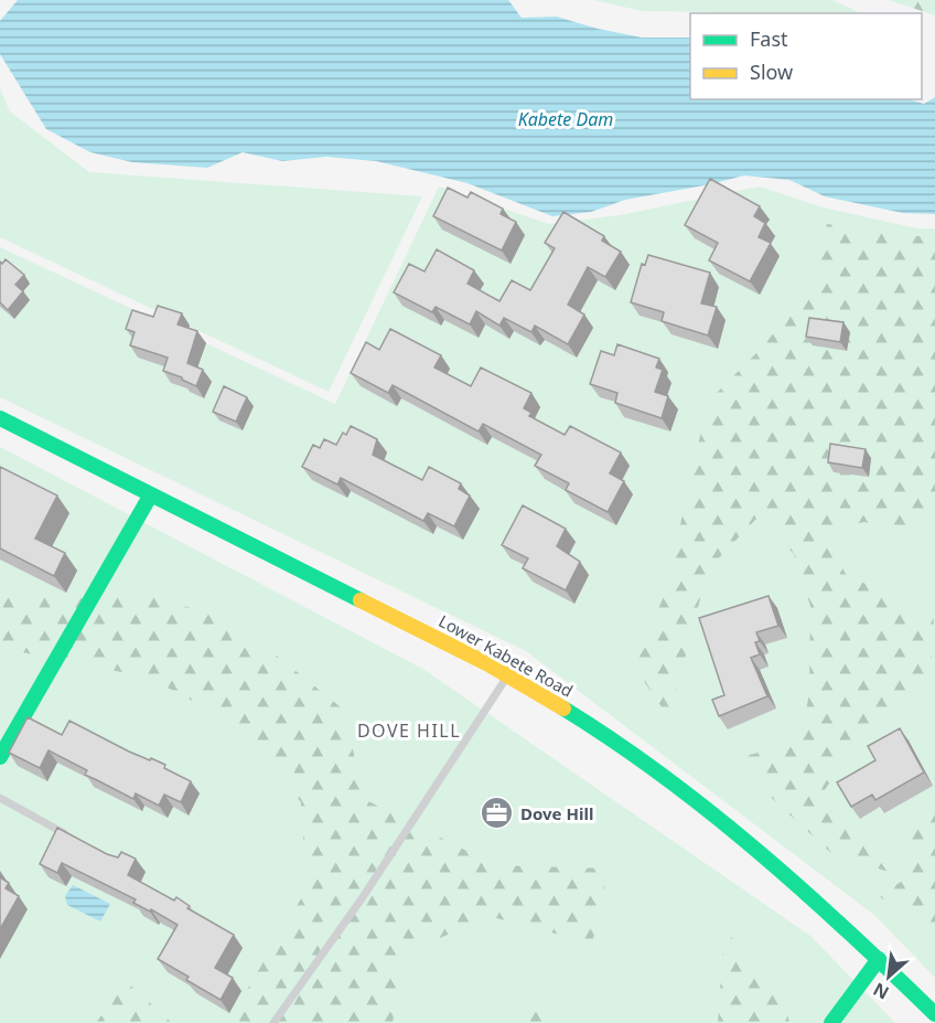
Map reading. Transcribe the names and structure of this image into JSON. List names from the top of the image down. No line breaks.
{"streets":{"main road":["Lower Kabete Road"]},"districts":["DOVE HILL"],"water":["Kabete Dam"],"places":{"office":["Dove Hill"]},"legend":["Fast","Slow"],"north":"bottom left"}
